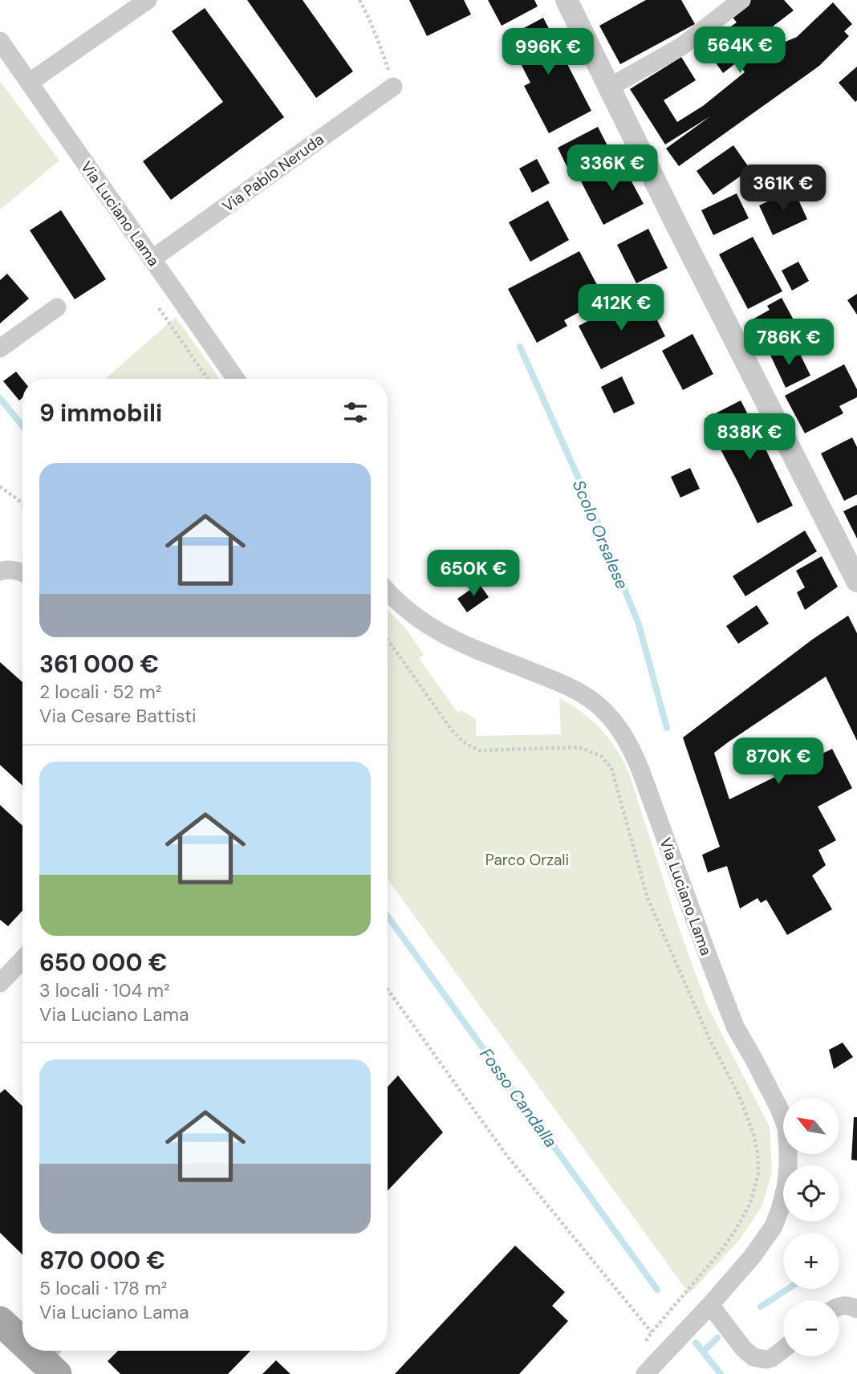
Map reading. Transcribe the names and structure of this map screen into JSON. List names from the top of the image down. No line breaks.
{"streets":{"street":["Via Pablo Neruda","Via Luciano Lama"]},"crossings":[["Via Pablo Neruda","Via Luciano Lama"]],"water":["Scolo Orsalese","Fosso Candalla"],"parks":["Parco Orzali"],"north":"top left","page":{"price":["564K €","996K €","336K €","361K €","412K €","786K €","838K €","650K €","870K €"],"heading":"9 immobili","list":[{"name":"361 000 €","note":"2 locali · 52 m² · Via Cesare Battisti"},{"name":"650 000 €","note":"3 locali · 104 m² · Via Luciano Lama"},{"name":"870 000 €","note":"5 locali · 178 m² · Via Luciano Lama"}],"map_buttons":["+","−"]}}
